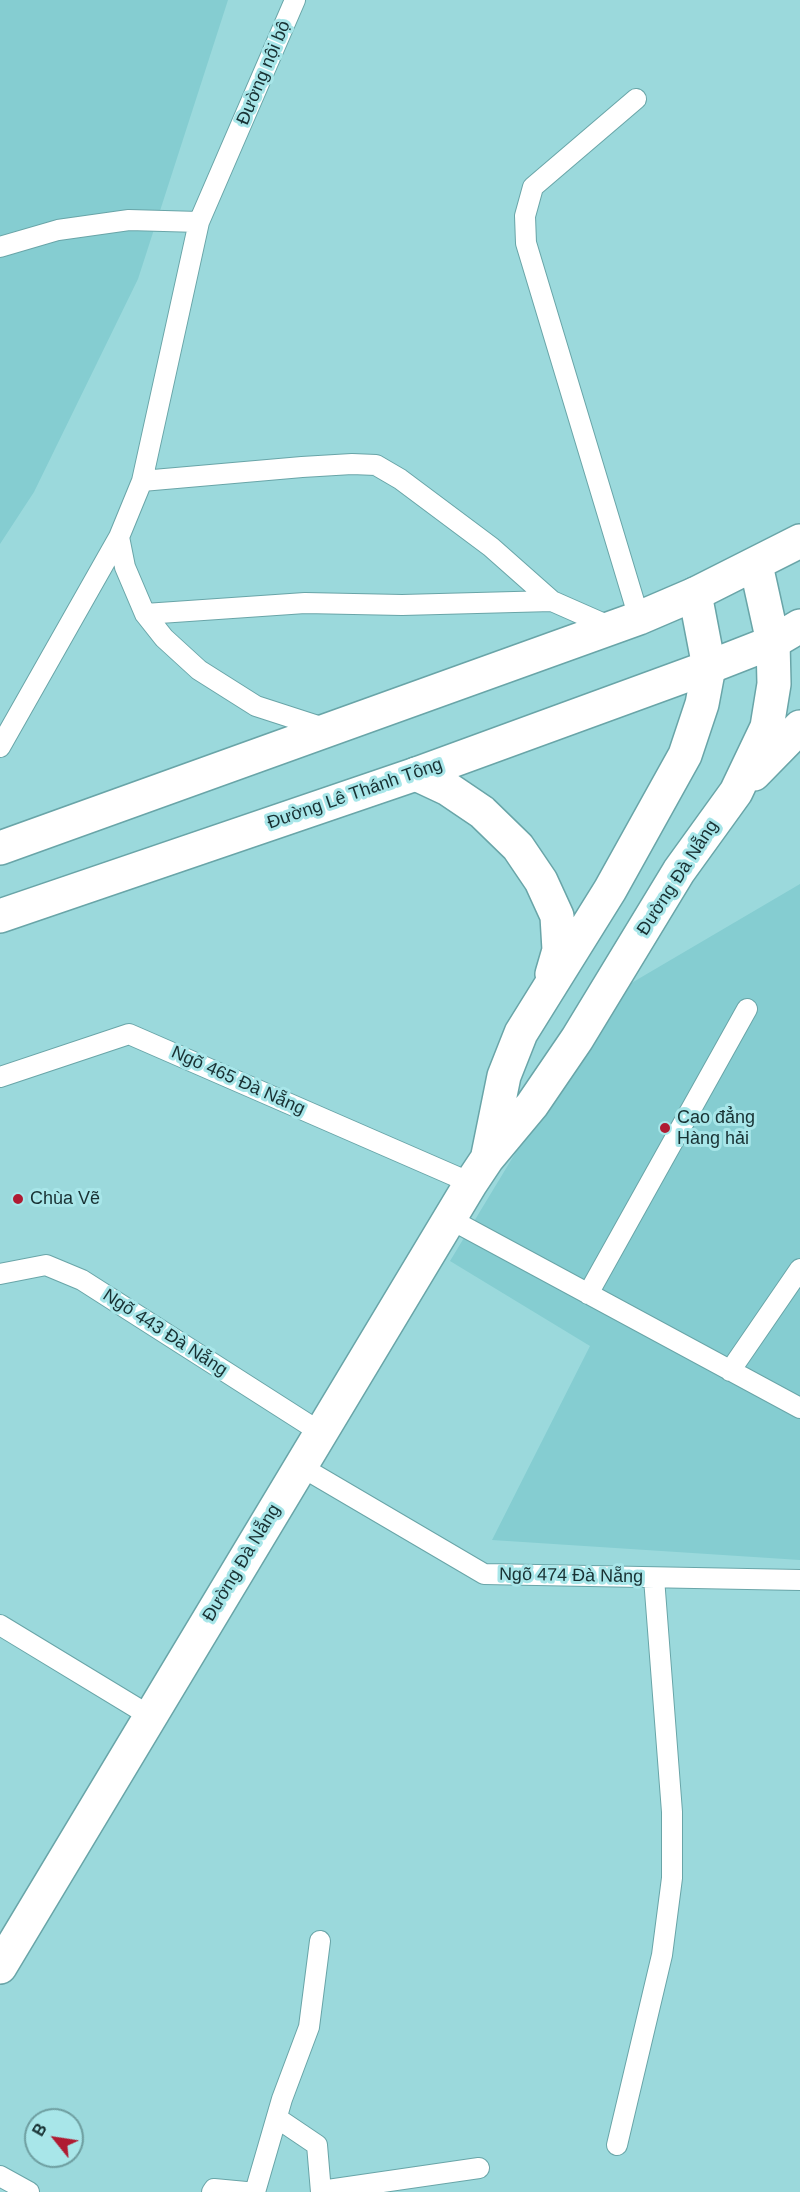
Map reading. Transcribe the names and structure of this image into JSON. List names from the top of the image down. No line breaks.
{"streets":{"main road":["Đường Lê Thánh Tông","Đường Đà Nẵng"],"lane":["Đường nội bộ","Ngõ 465 Đà Nẵng","Ngõ 443 Đà Nẵng","Ngõ 474 Đà Nẵng"]},"crossings":[["Đường Lê Thánh Tông","Đường Đà Nẵng"],["Đường Đà Nẵng","Ngõ 465 Đà Nẵng"],["Đường Đà Nẵng","Ngõ 443 Đà Nẵng"],["Đường Đà Nẵng","Ngõ 474 Đà Nẵng"]],"places":["Cao đẳng Hàng hải","Chùa Vẽ"],"north":"top left"}
